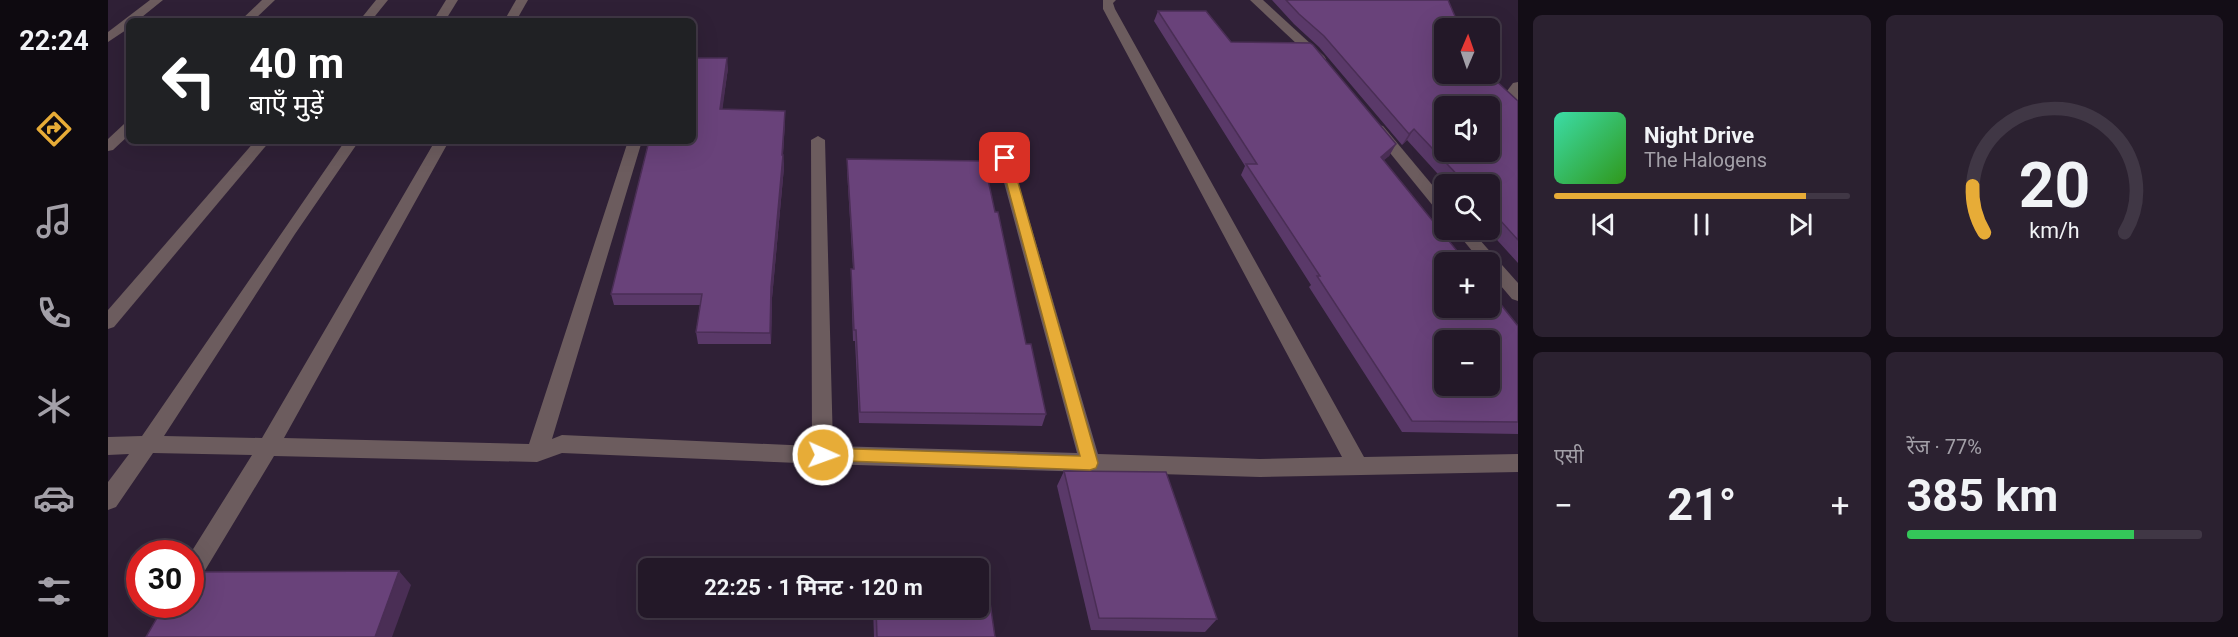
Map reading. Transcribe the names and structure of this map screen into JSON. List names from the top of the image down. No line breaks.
{"north":"top","page":{"tabs":"22:24","map_buttons":["+","−"],"turn":["40 m","बाएँ मुड़ें"],"song":["Night Drive","The Halogens"],"tile":["एसी",["रेंज · 77%","385 km"]],"heat":["−","21°","+"],"limit":"30","trip":"22:25 · 1 मिनट · 120 m","gauge":["20","km/h"]}}
